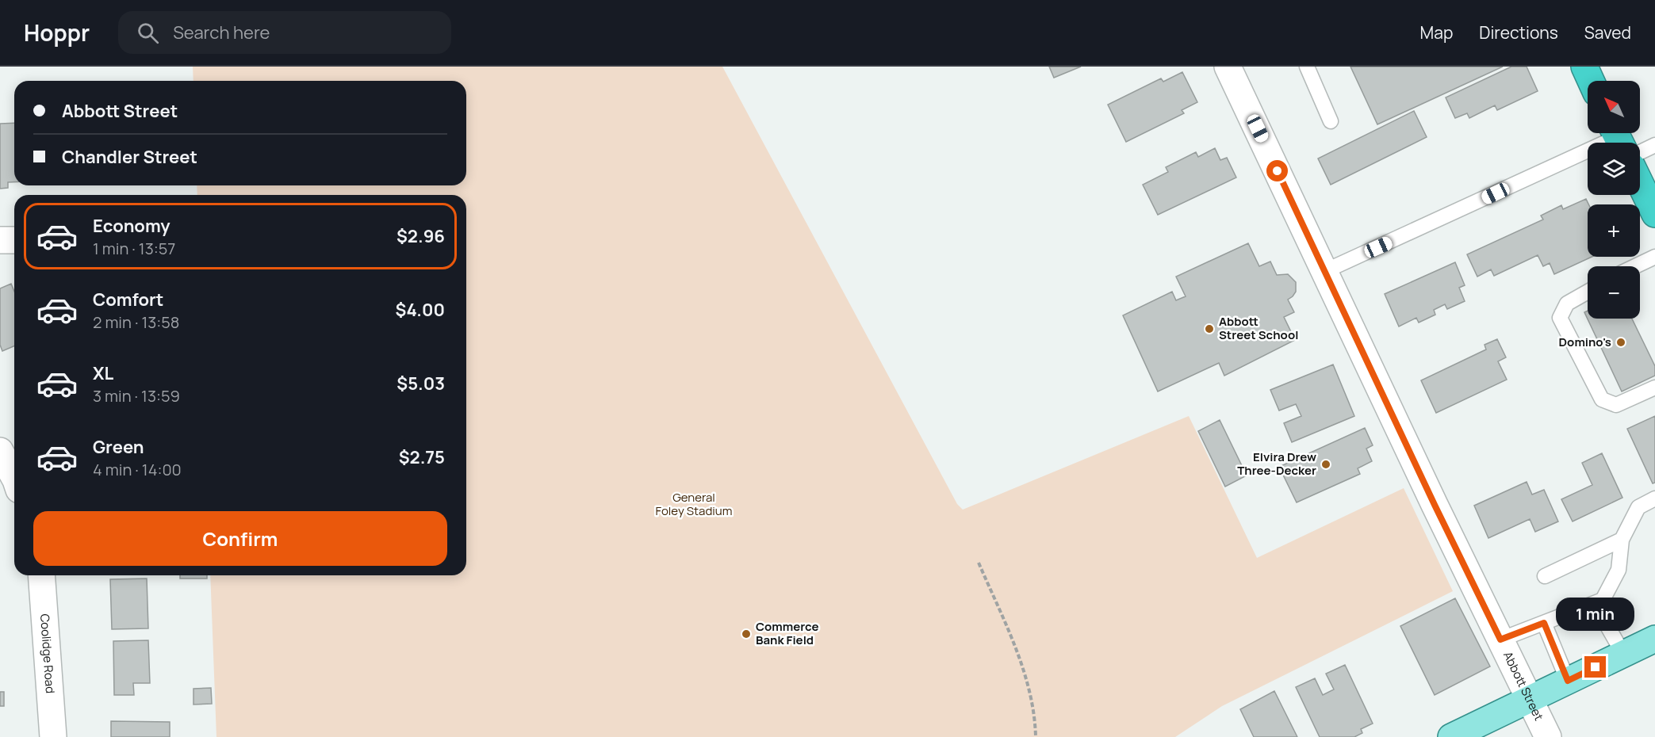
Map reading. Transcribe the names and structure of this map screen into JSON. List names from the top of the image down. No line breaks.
{"streets":{"street":["Coolidge Road","Abbott Street"]},"parks":["General Foley Stadium"],"places":["Abbott Street School","Domino's","Elvira Drew Three-Decker","Commerce Bank Field"],"north":"top left","page":{"header":"Hoppr","search":"Search here","nav":["Map","Directions","Saved"],"map_buttons":["+","−"],"banner":["Abbott Street","Chandler Street"],"list":[{"name":"Economy","note":"1 min · 13:57","value":"$2.96"},{"name":"Comfort","note":"2 min · 13:58","value":"$4.00"},{"name":"XL","note":"3 min · 13:59","value":"$5.03"},{"name":"Green","note":"4 min · 14:00","value":"$2.75"}],"buttons":"Confirm","bubble":"1 min"}}
